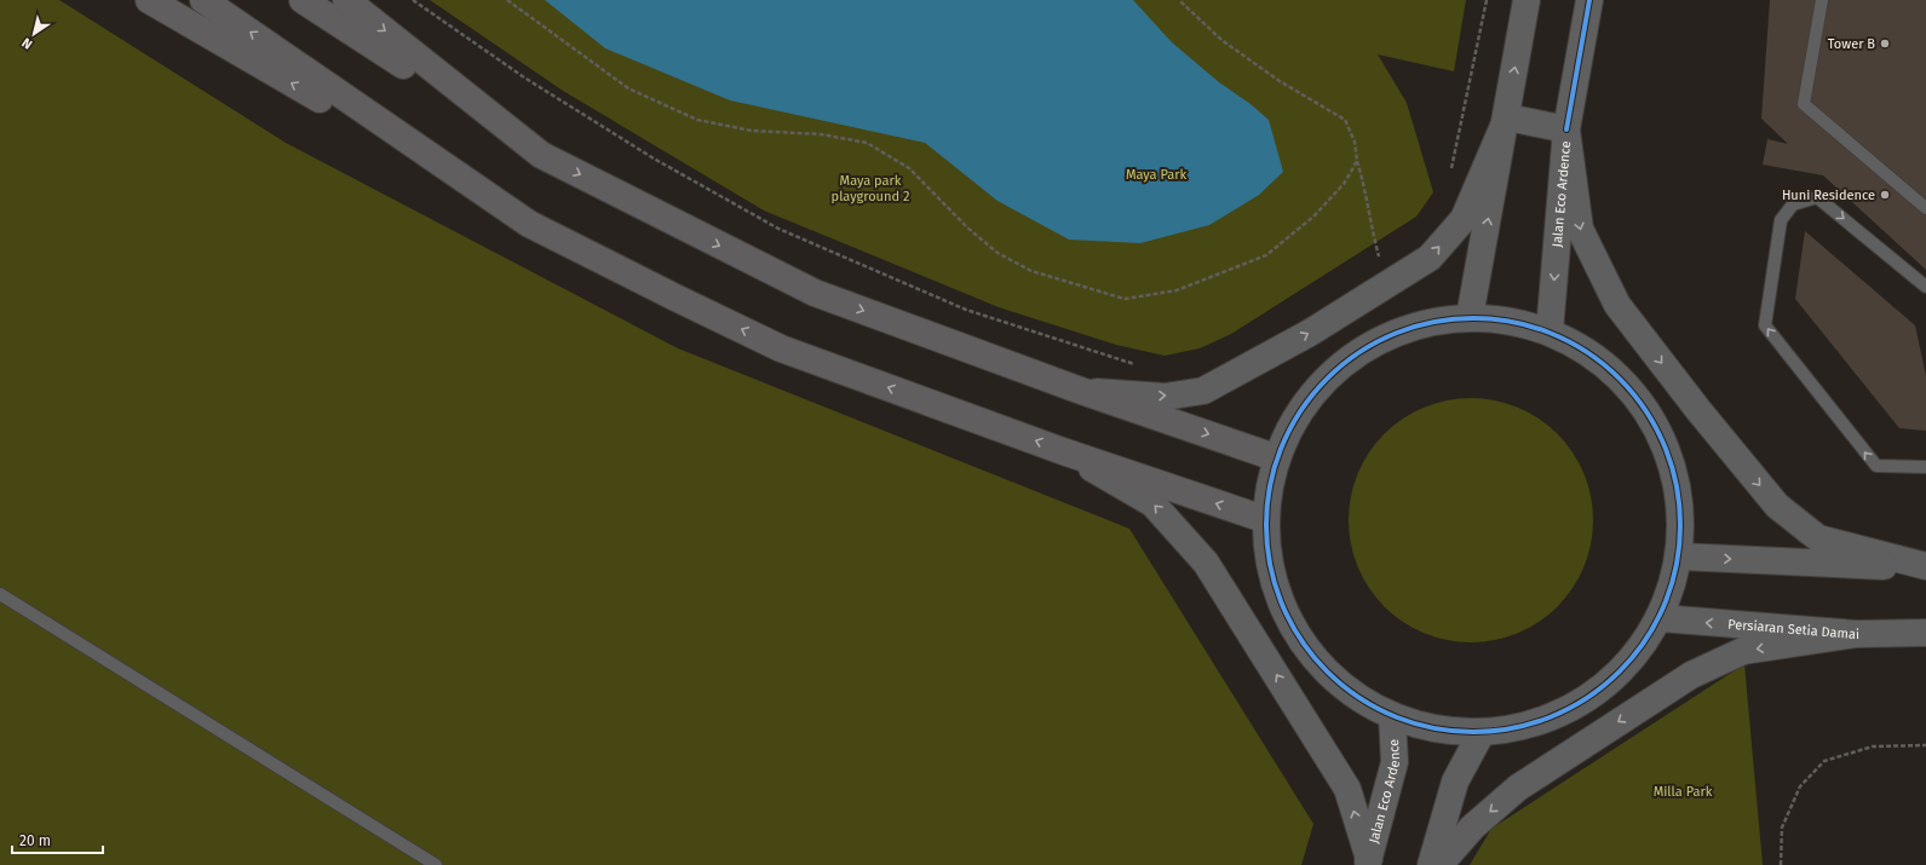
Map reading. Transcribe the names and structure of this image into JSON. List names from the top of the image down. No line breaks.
{"streets":{"street":["Jalan Eco Ardence","Persiaran Setia Damai"]},"parks":["Maya Park","Maya park playground 2","Milla Park"],"places":["Tower B","Huni Residence"],"scale_bar":"20 m","north":"bottom left"}
